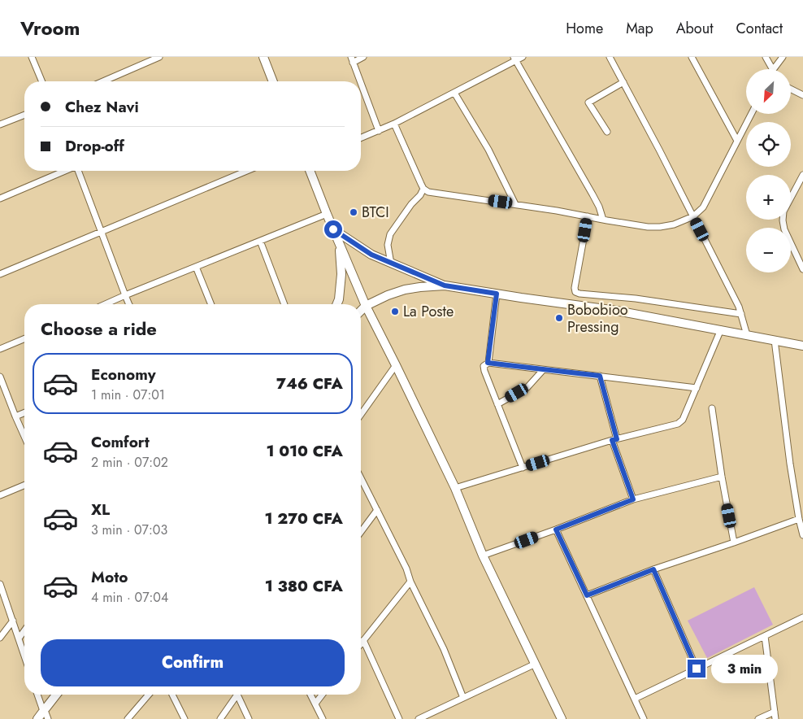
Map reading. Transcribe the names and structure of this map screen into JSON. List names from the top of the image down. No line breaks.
{"places":["BTCI","La Poste","Bobobioo Pressing"],"north":"bottom left","page":{"header":"Vroom","nav":["Home","Map","About","Contact"],"map_buttons":["+","−"],"banner":["Chez Navi","Drop-off"],"heading":"Choose a ride","list":[{"name":"Economy","note":"1 min · 07:01","value":"746 CFA"},{"name":"Comfort","note":"2 min · 07:02","value":"1 010 CFA"},{"name":"XL","note":"3 min · 07:03","value":"1 270 CFA"},{"name":"Moto","note":"4 min · 07:04","value":"1 380 CFA"}],"buttons":"Confirm","bubble":"3 min"}}
